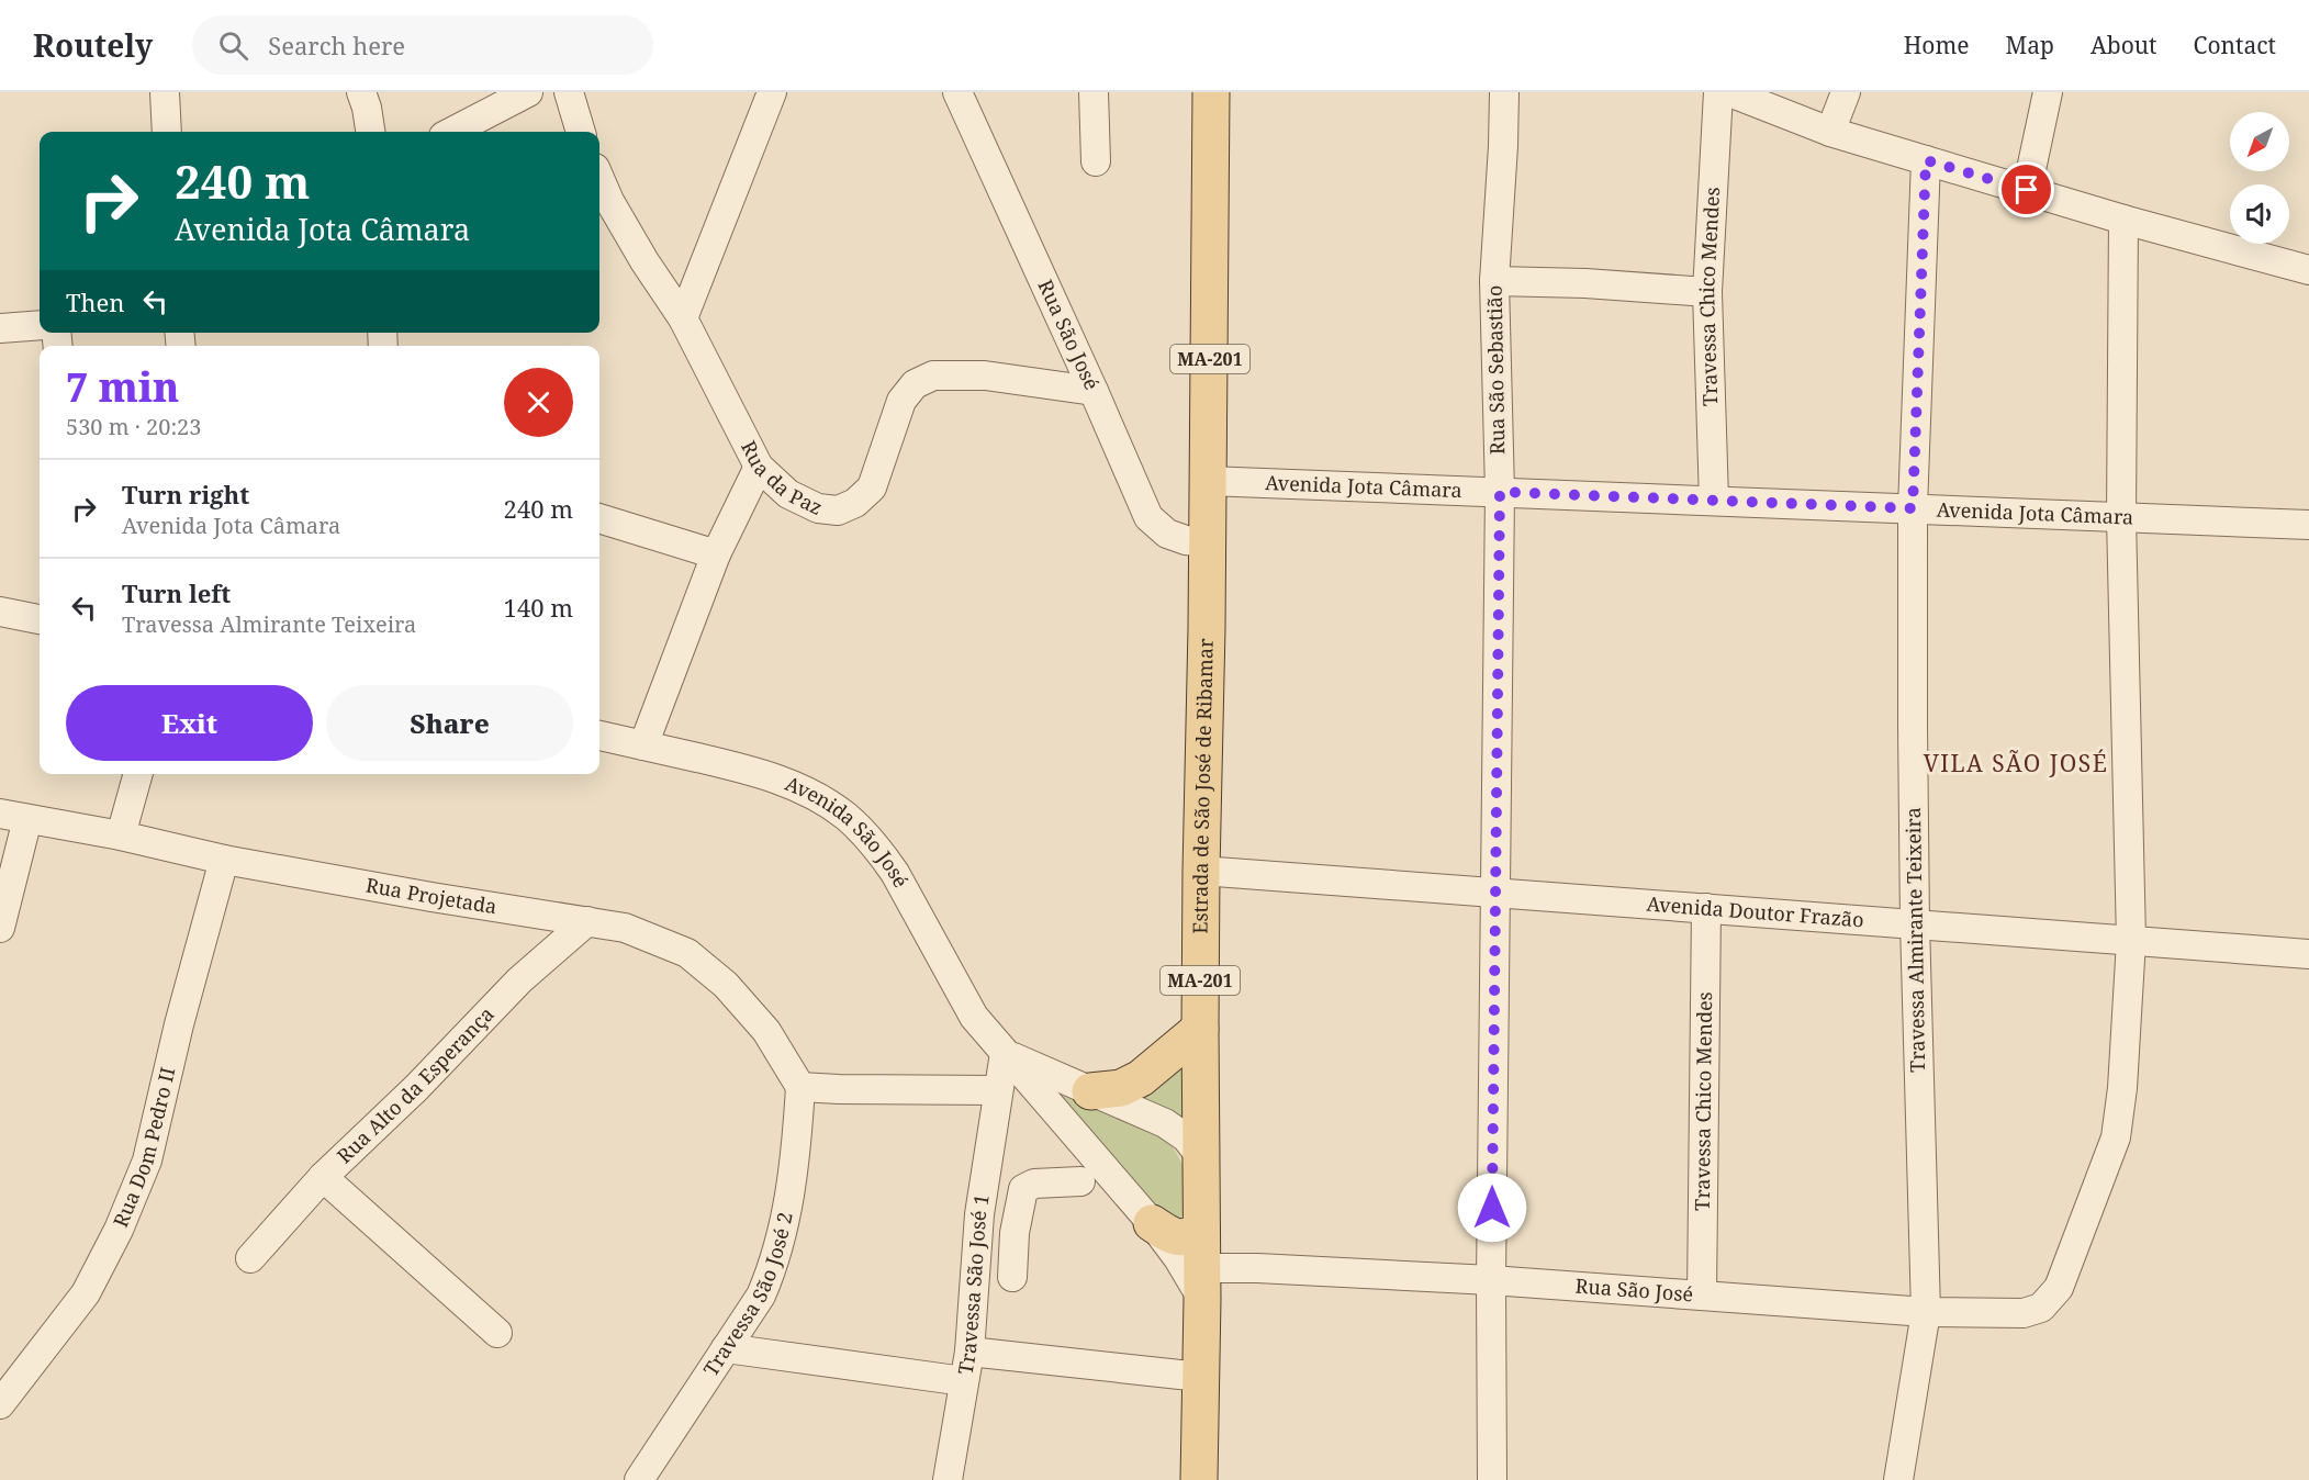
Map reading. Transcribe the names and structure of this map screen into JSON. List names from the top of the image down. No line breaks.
{"streets":{"main road":["MA-201","Estrada de São José de Ribamar"],"street":["Travessa Chico Mendes","Rua São José","Rua São Sebastião","Rua da Paz","Avenida Jota Câmara","Avenida São José","Rua Projetada","Avenida Doutor Frazão","Travessa Almirante Teixeira","Rua Alto da Esperança","Rua Dom Pedro II","Travessa São José 1","Travessa São José 2"]},"crossings":[["Travessa Chico Mendes","Rua São José"],["Travessa Chico Mendes","Avenida Jota Câmara"],["Travessa Chico Mendes","Avenida Doutor Frazão"],["Rua São José","Rua São Sebastião"],["Rua São José","Rua da Paz"],["Rua São José","Estrada de São José de Ribamar"],["Rua São José","Avenida São José"],["Rua São José","Avenida Doutor Frazão"],["Rua São José","Travessa Almirante Teixeira"],["Rua São Sebastião","Avenida Jota Câmara"],["Rua São Sebastião","Avenida Doutor Frazão"],["Avenida Jota Câmara","Estrada de São José de Ribamar"],["Avenida Jota Câmara","Travessa Almirante Teixeira"],["Estrada de São José de Ribamar","Avenida São José"],["Estrada de São José de Ribamar","Avenida Doutor Frazão"],["Avenida São José","Travessa São José 1"],["Rua Projetada","Rua Alto da Esperança"],["Rua Projetada","Rua Dom Pedro II"],["Rua Projetada","Travessa São José 2"],["Avenida Doutor Frazão","Travessa Almirante Teixeira"]],"districts":["VILA SÃO JOSÉ"],"north":"bottom left","page":{"header":"Routely","search":"Search here","nav":["Home","Map","About","Contact"],"turn":["240 m","Avenida Jota Câmara"],"then":"Then","heading":["7 min","530 m · 20:23"],"list":[{"name":"Turn right","note":"Avenida Jota Câmara","value":"240 m"},{"name":"Turn left","note":"Travessa Almirante Teixeira","value":"140 m"}],"buttons":["Exit","Share"]}}
